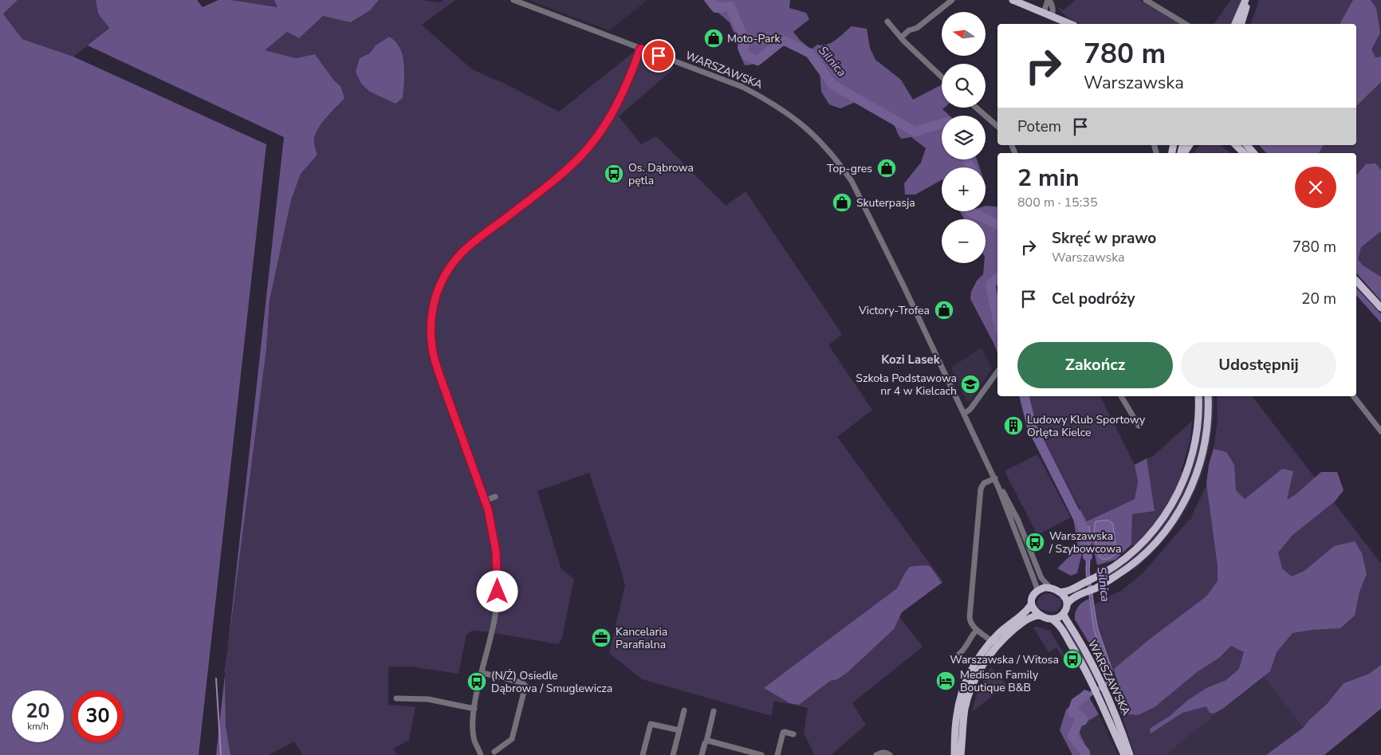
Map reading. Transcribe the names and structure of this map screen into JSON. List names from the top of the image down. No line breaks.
{"streets":{"main road":["WARSZAWSKA"]},"districts":["Kozi Lasek"],"water":["Silnica"],"places":{"shop":["Moto-Park","Top-gres","Skuterpasja","Victory-Trofea"],"bus stop":["Os. Dąbrowa pętla","Warszawska / Szybowcowa","Warszawska / Witosa","(N/Ż) Osiedle Dąbrowa / Smuglewicza"],"school or university":["Szkoła Podstawowa nr 4 w Kielcach"],"building":["Ludowy Klub Sportowy Orlęta Kielce"],"office":["Kancelaria Parafialna"],"hotel":["Medison Family Boutique B&B"]},"north":"left","page":{"map_buttons":["+","−"],"turn":["780 m","Warszawska"],"then":"Potem","heading":["2 min","800 m · 15:35"],"list":[{"name":"Skręć w prawo","note":"Warszawska","value":"780 m"},{"name":"Cel podróży","value":"20 m"}],"buttons":["Zakończ","Udostępnij"],"speed":"20 km/h","limit":"30"}}
